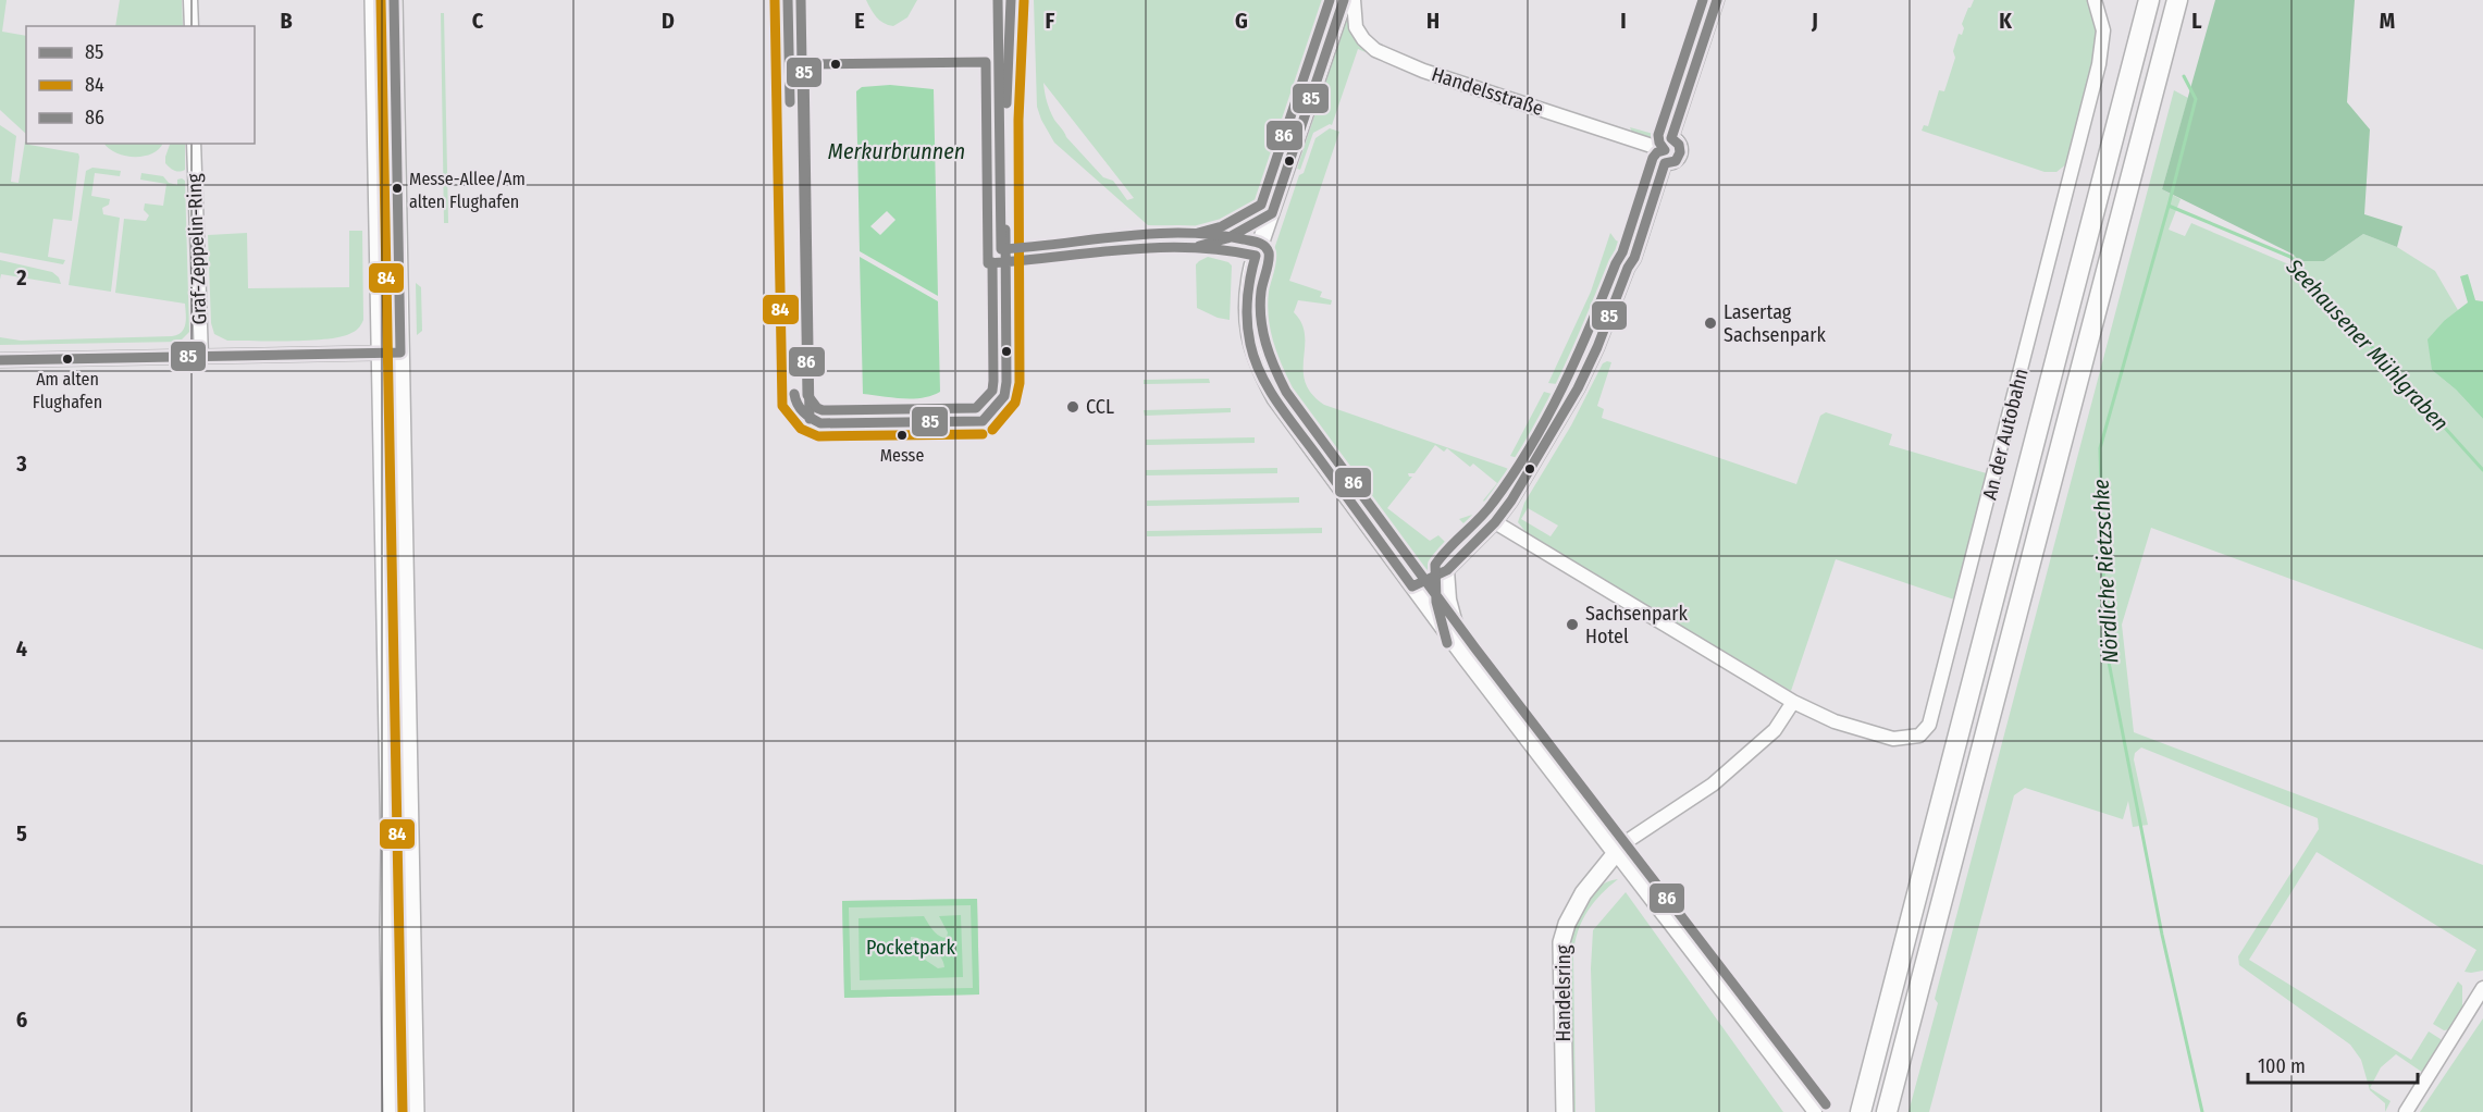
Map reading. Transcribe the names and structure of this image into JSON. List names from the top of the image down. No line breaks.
{"streets":{"main road":["Handelsring"],"street":["Handelsstraße","Graf-Zeppelin-Ring","An der Autobahn"]},"water":["Merkurbrunnen","Seehausener Mühlgraben","Nördliche Rietzschke"],"parks":["Pocketpark"],"places":["Messe-Allee/Am alten Flughafen","Lasertag Sachsenpark","Am alten Flughafen","CCL","Messe","Sachsenpark Hotel"],"lines":["transit line 85","transit line 84","transit line 86"],"legend":["85","84","86"],"scale_bar":"100 m","grid":{"columns":["B","C","D","E","F","G","H","I","J","K","L","M"],"rows":["2","3","4","5","6"]}}
